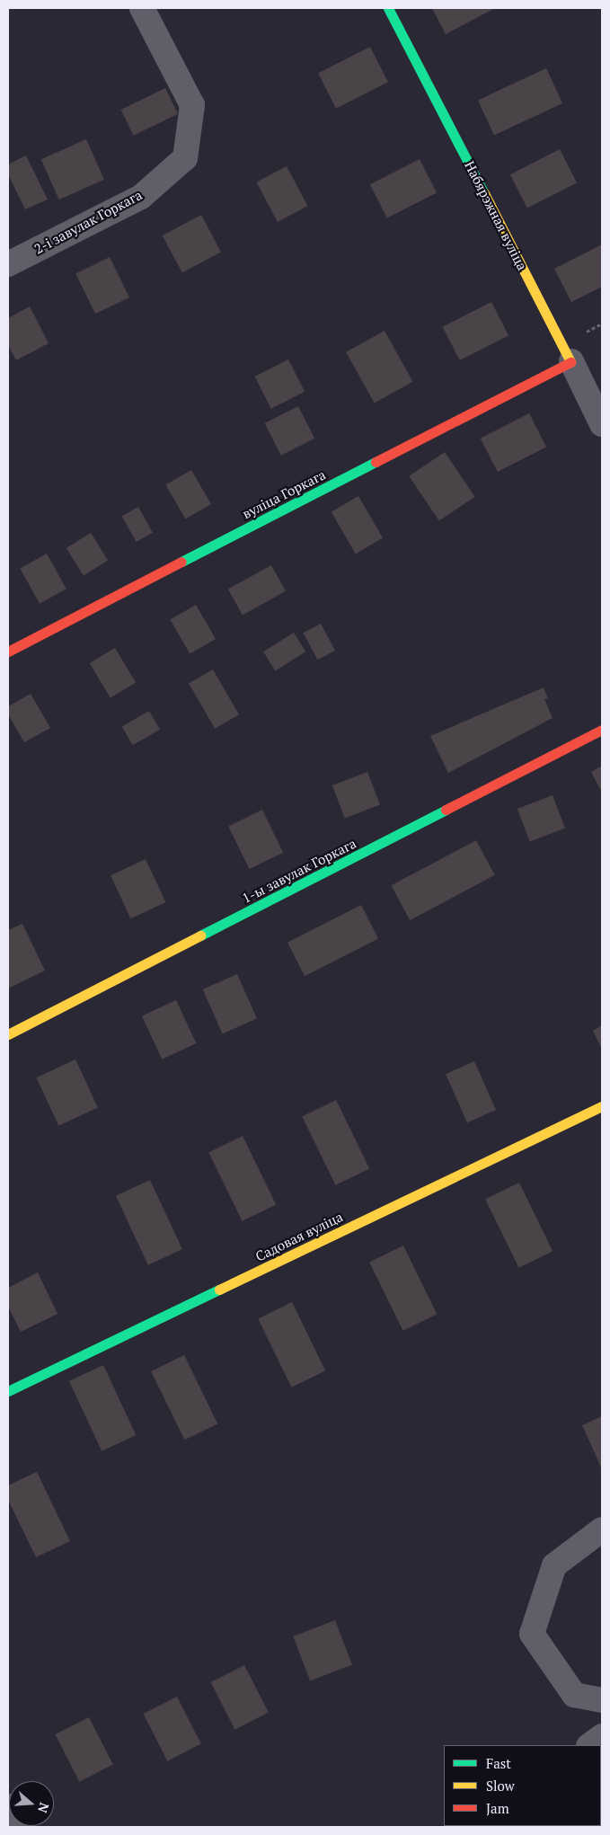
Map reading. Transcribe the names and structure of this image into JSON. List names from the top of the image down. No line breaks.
{"streets":{"street":["Набярэжная вуліца","2-і завулак Горкага","вуліца Горкага","1-ы завулак Горкага","Садовая вуліца"]},"crossings":[["Набярэжная вуліца","вуліца Горкага"]],"legend":["Fast","Slow","Jam"],"north":"right"}
